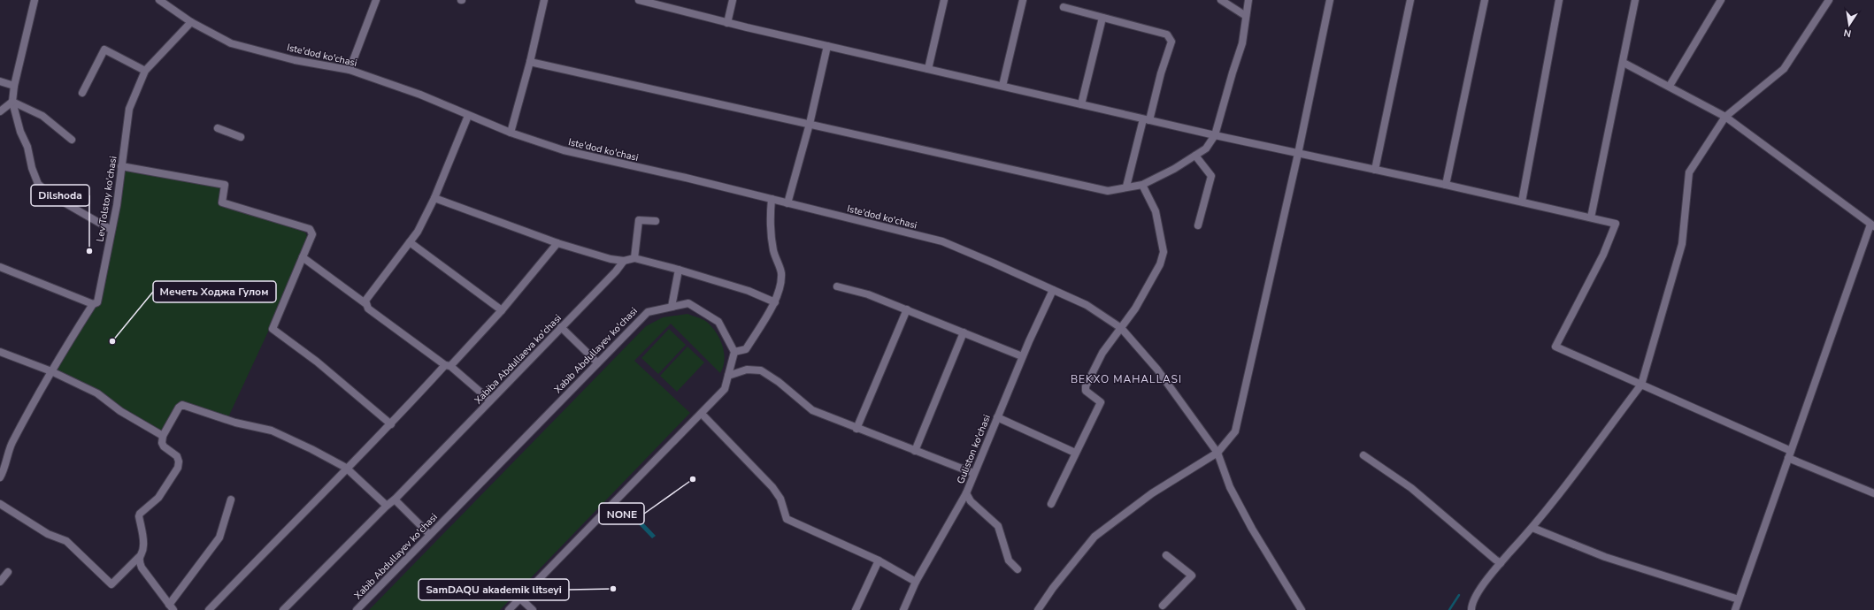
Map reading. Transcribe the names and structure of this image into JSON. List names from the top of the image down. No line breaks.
{"streets":{"street":["Iste'dod ko'chasi","Lev Tolstoy ko'chasi","Xabib Abdullayev ko'chasi","Xabiba Abdullaeva ko'chasi","Guliston ko'chasi"]},"crossings":[["Iste'dod ko'chasi","Lev Tolstoy ko'chasi"],["Iste'dod ko'chasi","Guliston ko'chasi"]],"districts":["BEKXO MAHALLASI"],"places":["Dilshoda","Мечеть Ходжа Гулом","NONE","SamDAQU akademik litseyi"],"north":"bottom"}
